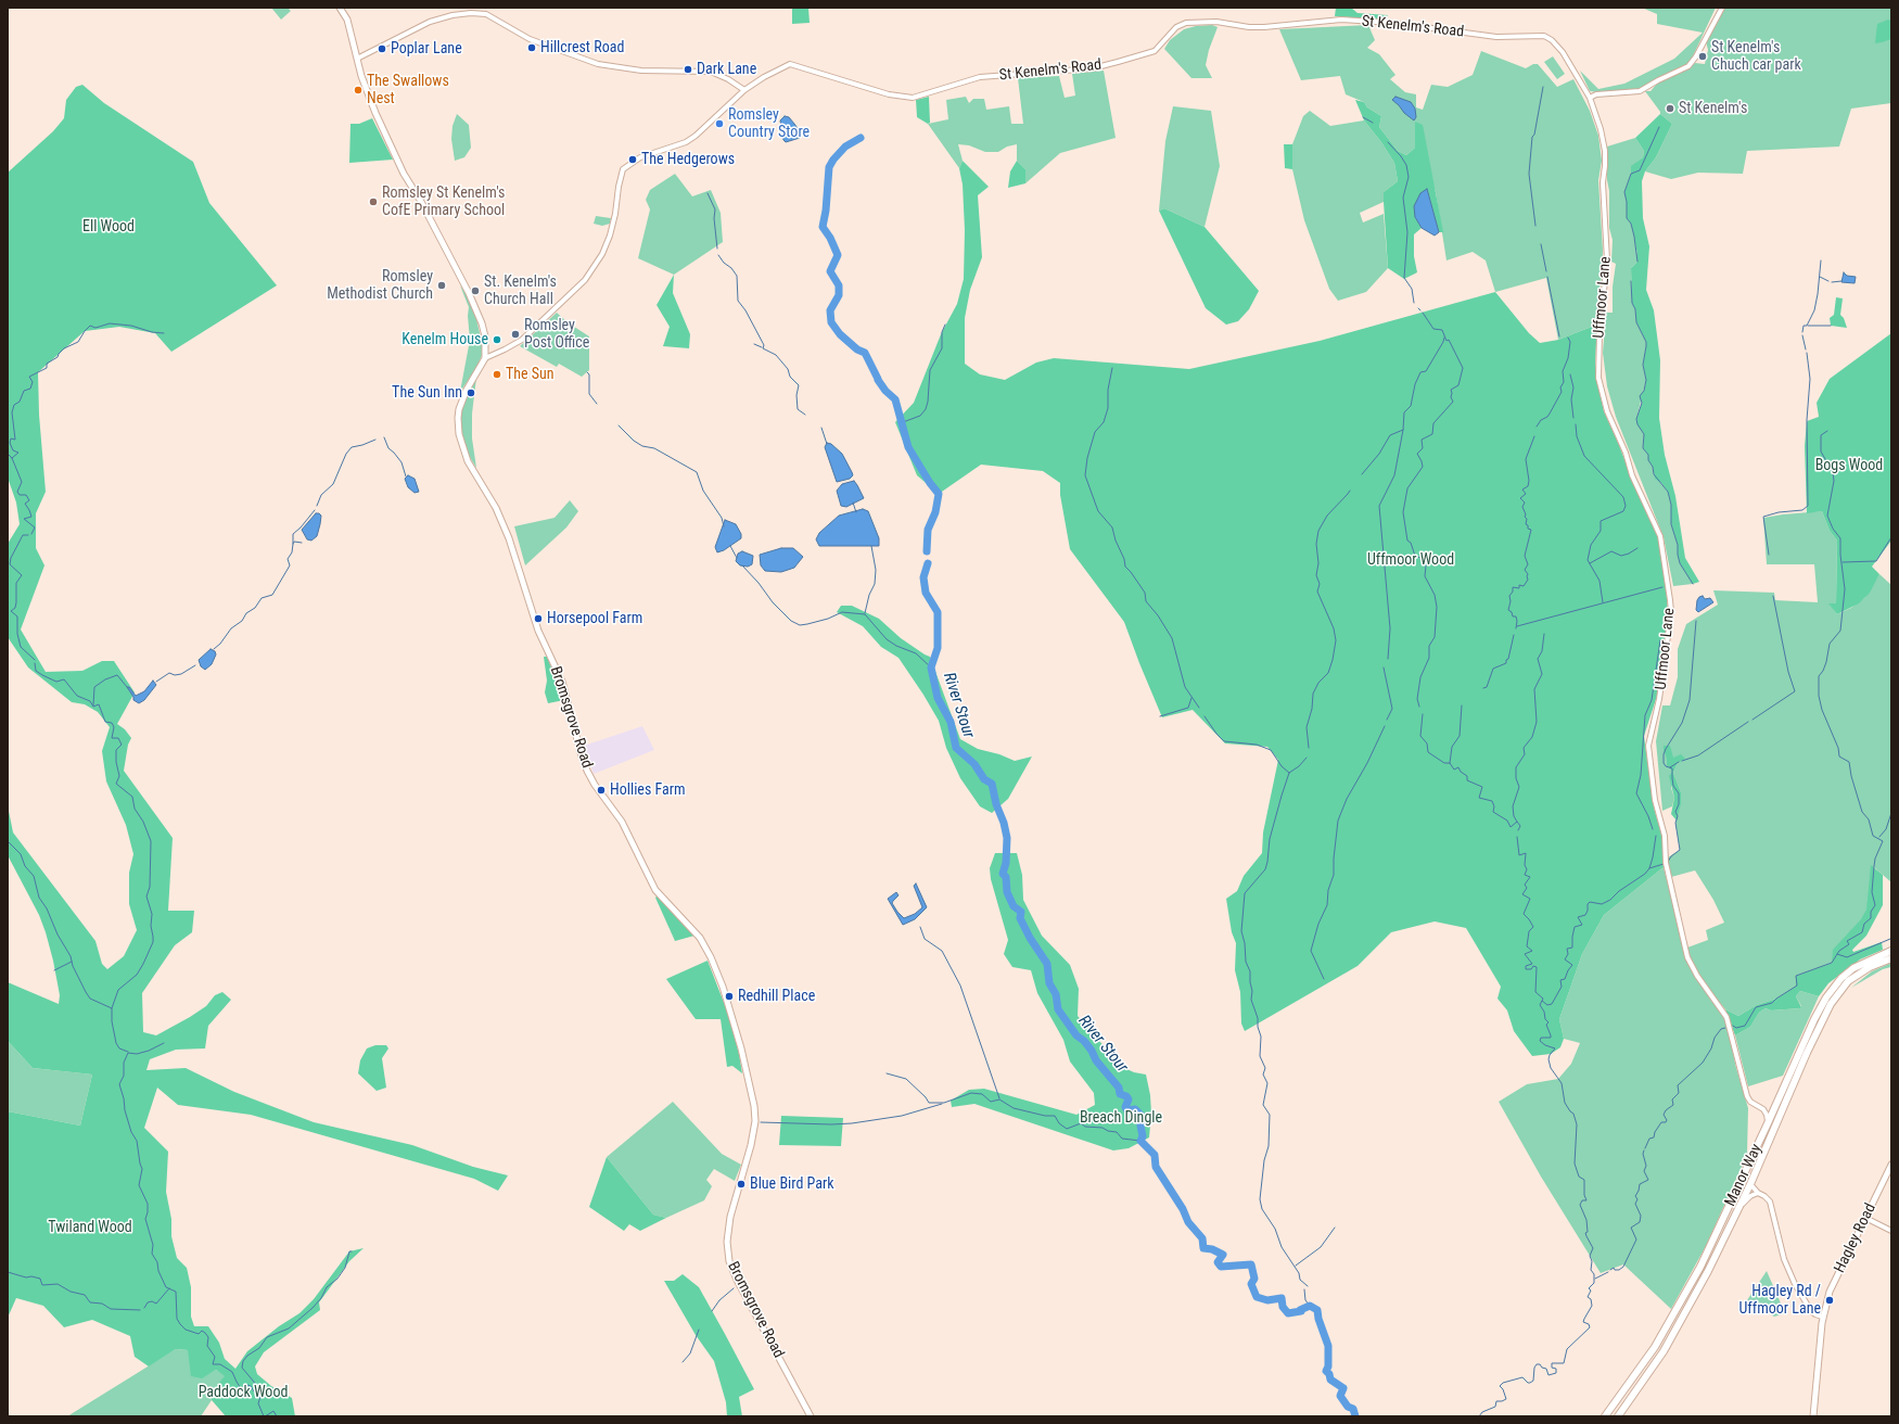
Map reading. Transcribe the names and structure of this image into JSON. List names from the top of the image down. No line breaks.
{"streets":{"highway":["Manor Way"],"main road":["Bromsgrove Road","Hagley Road"],"street":["St Kenelm's Road","Uffmoor Lane"]},"crossings":[["St Kenelm's Road","Uffmoor Lane"],["St Kenelm's Road","Bromsgrove Road"]],"water":["River Stour"],"parks":["Ell Wood","Bogs Wood","Uffmoor Wood","Breach Dingle","Twiland Wood","Paddock Wood"],"places":["Hillcrest Road","Poplar Lane","St Kenelm's Chuch car park","Dark Lane","The Swallows Nest","St Kenelm's","Romsley Country Store","The Hedgerows","Romsley St Kenelm's CofE Primary School","Romsley Methodist Church","St. Kenelm's Church Hall","Romsley Post Office","Kenelm House","The Sun","The Sun Inn","Horsepool Farm","Hollies Farm","Redhill Place","Blue Bird Park","Hagley Rd / Uffmoor Lane"]}
